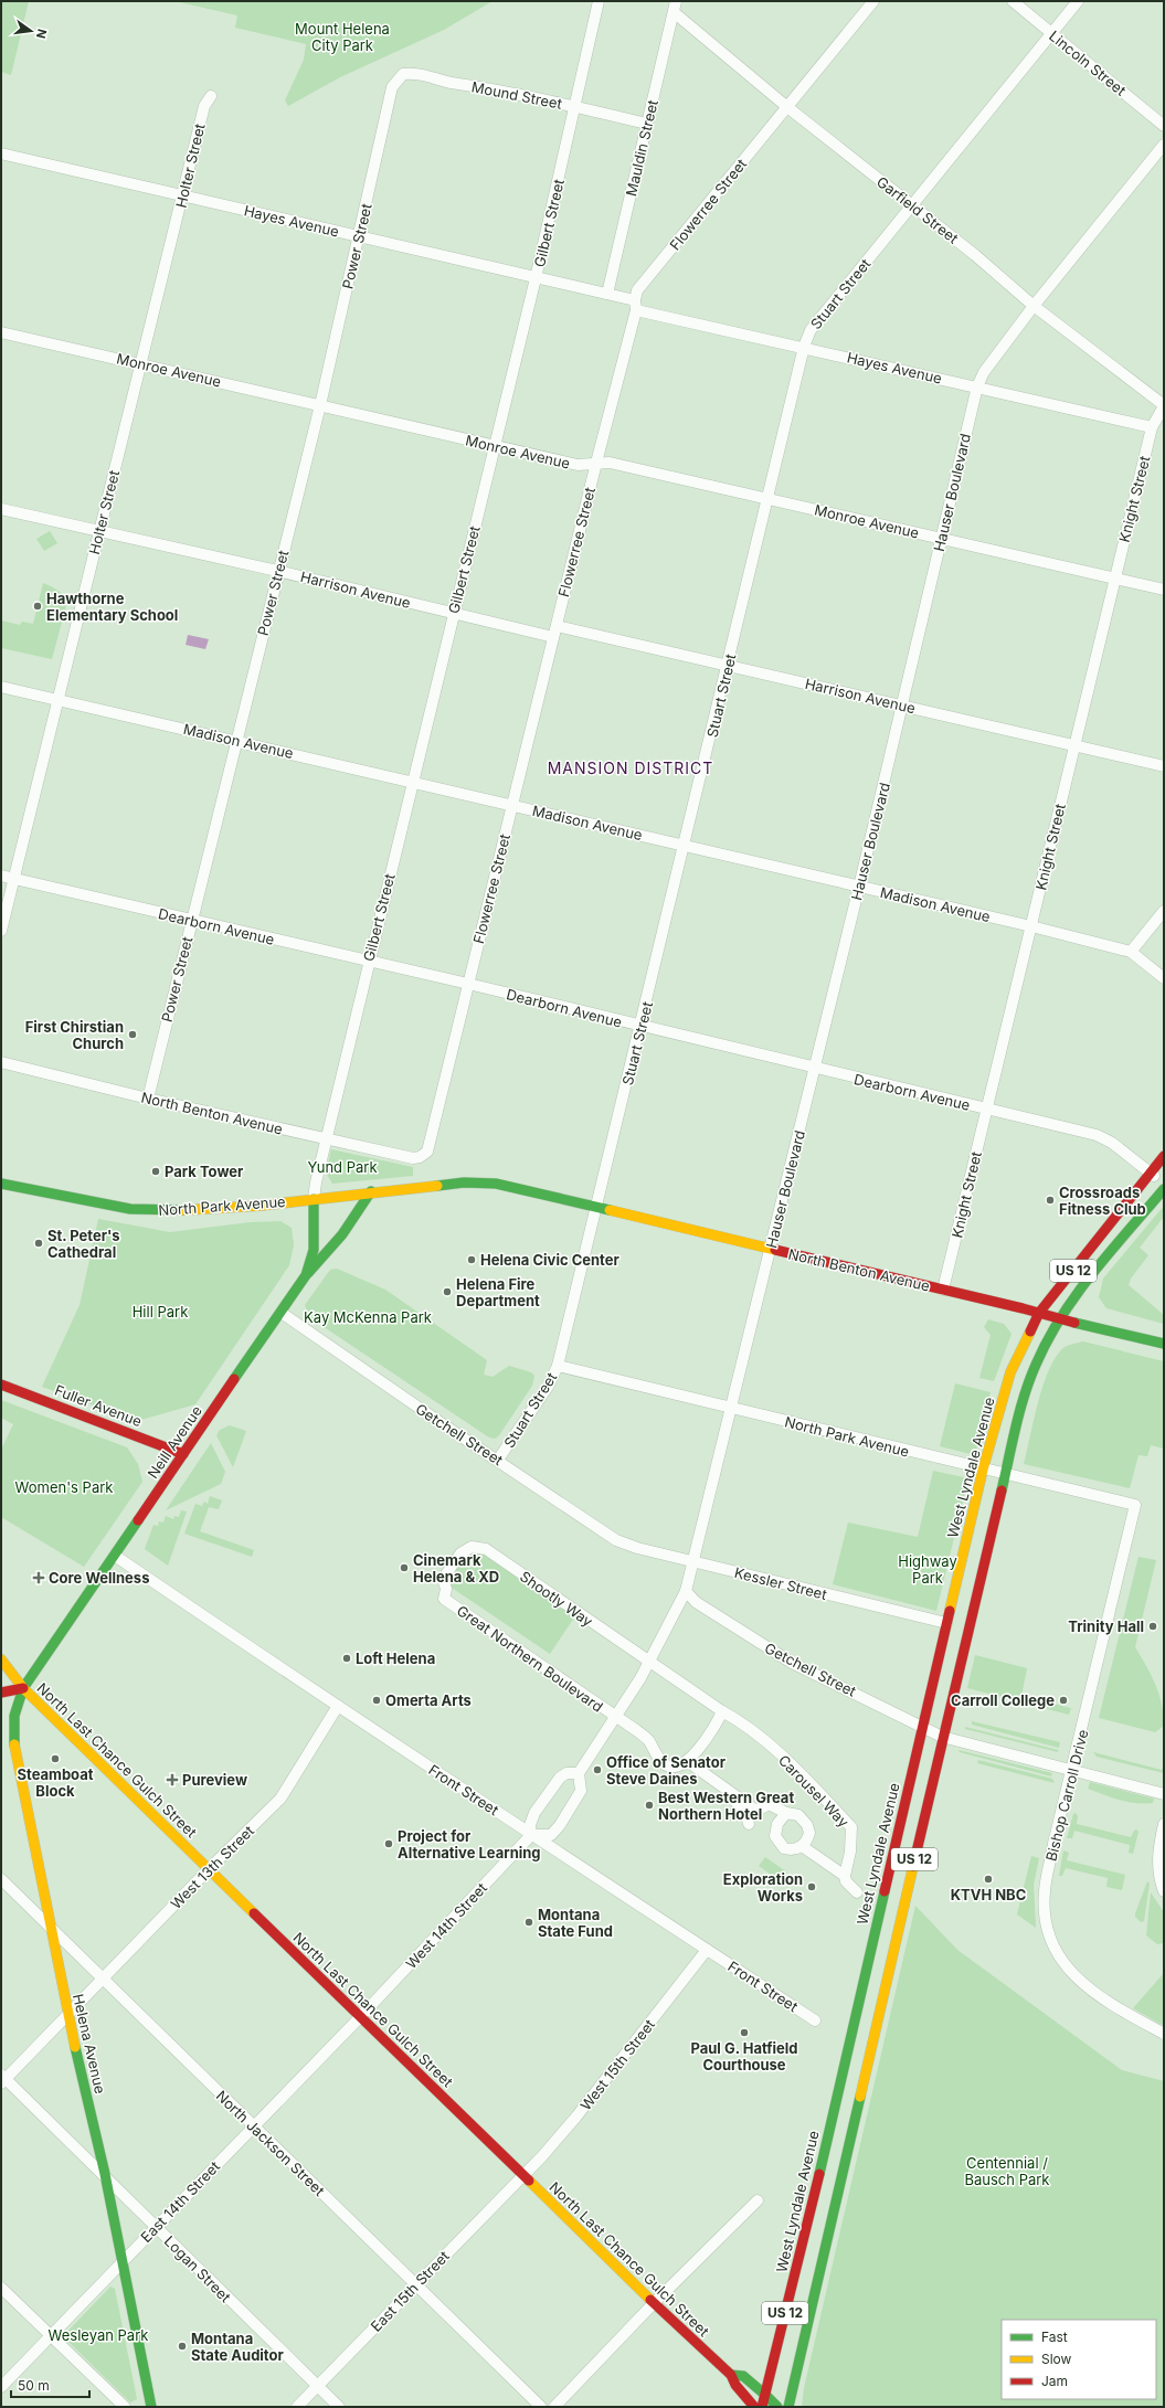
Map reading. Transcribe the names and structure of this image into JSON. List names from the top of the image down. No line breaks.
{"streets":{"main road":["North Benton Avenue","North Park Avenue","US 12","Fuller Avenue","Neill Avenue","West Lyndale Avenue","North Last Chance Gulch Street","Helena Avenue"],"street":["Lincoln Street","Mound Street","Mauldin Street","Holter Street","Flowerree Street","Garfield Street","Hayes Avenue","Gilbert Street","Power Street","Stuart Street","Monroe Avenue","Hauser Boulevard","Knight Street","Harrison Avenue","Madison Avenue","Dearborn Avenue","Getchell Street","Kessler Street","Shootly Way","Great Northern Boulevard","Front Street","Carousel Way","Bishop Carroll Drive","West 13th Street","West 14th Street","West 15th Street","North Jackson Street","East 14th Street","Logan Street","East 15th Street"]},"crossings":[["Lincoln Street","Stuart Street"],["Mound Street","Mauldin Street"],["Mound Street","Gilbert Street"],["Mound Street","Power Street"],["Mauldin Street","Garfield Street"],["Mauldin Street","Hayes Avenue"],["Holter Street","Hayes Avenue"],["Holter Street","Monroe Avenue"],["Holter Street","Harrison Avenue"],["Holter Street","Madison Avenue"],["Holter Street","Dearborn Avenue"],["Flowerree Street","Garfield Street"],["Flowerree Street","Hayes Avenue"],["Flowerree Street","Monroe Avenue"],["Flowerree Street","Harrison Avenue"],["Flowerree Street","Madison Avenue"],["Flowerree Street","Dearborn Avenue"],["Flowerree Street","North Benton Avenue"],["Garfield Street","Stuart Street"],["Garfield Street","Hauser Boulevard"],["Garfield Street","Knight Street"],["Hayes Avenue","Gilbert Street"],["Hayes Avenue","Power Street"],["Hayes Avenue","Stuart Street"],["Hayes Avenue","Hauser Boulevard"],["Hayes Avenue","Knight Street"],["Gilbert Street","Monroe Avenue"],["Gilbert Street","Harrison Avenue"],["Gilbert Street","Madison Avenue"],["Gilbert Street","Dearborn Avenue"],["Gilbert Street","North Benton Avenue"],["Power Street","Monroe Avenue"],["Power Street","Harrison Avenue"],["Power Street","Madison Avenue"],["Power Street","Dearborn Avenue"],["Power Street","North Benton Avenue"],["Stuart Street","Monroe Avenue"],["Stuart Street","Harrison Avenue"],["Stuart Street","Madison Avenue"],["Stuart Street","Dearborn Avenue"],["Stuart Street","North Benton Avenue"],["Stuart Street","North Park Avenue"],["Stuart Street","Getchell Street"],["Monroe Avenue","Hauser Boulevard"],["Monroe Avenue","Knight Street"],["Hauser Boulevard","Harrison Avenue"],["Hauser Boulevard","Madison Avenue"],["Hauser Boulevard","Dearborn Avenue"],["Hauser Boulevard","North Benton Avenue"],["Hauser Boulevard","North Park Avenue"],["Hauser Boulevard","Getchell Street"],["Hauser Boulevard","Kessler Street"],["Knight Street","Harrison Avenue"],["Knight Street","Madison Avenue"],["Knight Street","Dearborn Avenue"],["Knight Street","North Benton Avenue"],["Dearborn Avenue","US 12"],["North Benton Avenue","North Park Avenue"],["North Benton Avenue","US 12"],["North Benton Avenue","West Lyndale Avenue"],["North Park Avenue","US 12"],["North Park Avenue","Neill Avenue"],["North Park Avenue","West Lyndale Avenue"],["North Park Avenue","Bishop Carroll Drive"],["US 12","Getchell Street"],["US 12","West Lyndale Avenue"],["Fuller Avenue","Neill Avenue"],["Getchell Street","Neill Avenue"],["Getchell Street","West Lyndale Avenue"],["Getchell Street","Kessler Street"],["Getchell Street","Bishop Carroll Drive"],["Neill Avenue","North Last Chance Gulch Street"],["Neill Avenue","Front Street"],["Neill Avenue","Helena Avenue"],["West Lyndale Avenue","Kessler Street"],["West Lyndale Avenue","North Last Chance Gulch Street"],["Shootly Way","Great Northern Boulevard"],["Shootly Way","Carousel Way"],["Great Northern Boulevard","Carousel Way"],["North Last Chance Gulch Street","West 13th Street"],["North Last Chance Gulch Street","West 14th Street"],["North Last Chance Gulch Street","Helena Avenue"],["North Last Chance Gulch Street","West 15th Street"],["North Last Chance Gulch Street","East 14th Street"],["North Last Chance Gulch Street","East 15th Street"],["Front Street","West 13th Street"],["Front Street","West 14th Street"],["Front Street","West 15th Street"],["West 13th Street","Helena Avenue"],["West 13th Street","North Jackson Street"],["West 13th Street","Logan Street"],["West 14th Street","East 14th Street"],["Helena Avenue","North Jackson Street"],["Helena Avenue","East 14th Street"],["Helena Avenue","Logan Street"],["West 15th Street","East 15th Street"],["North Jackson Street","East 14th Street"],["North Jackson Street","East 15th Street"],["East 14th Street","Logan Street"],["Logan Street","East 15th Street"]],"districts":["MANSION DISTRICT"],"parks":["Mount Helena City Park","Yund Park","Hill Park","Kay McKenna Park","Women's Park","Highway Park","Centennial / Bausch Park","Wesleyan Park"],"places":{"other":["Hawthorne Elementary School","First Chirstian Church","Park Tower","Crossroads Fitness Club","St. Peter's Cathedral","Helena Civic Center","Helena Fire Department","Cinemark Helena & XD","Trinity Hall","Loft Helena","Omerta Arts","Carroll College","Steamboat Block","Office of Senator Steve Daines","Best Western Great Northern Hotel","Project for Alternative Learning","KTVH NBC","Exploration Works","Montana State Fund","Paul G. Hatfield Courthouse","Montana State Auditor"],"health":["Core Wellness","Pureview"]},"legend":["Fast","Slow","Jam"],"scale_bar":"50 m","north":"right"}
